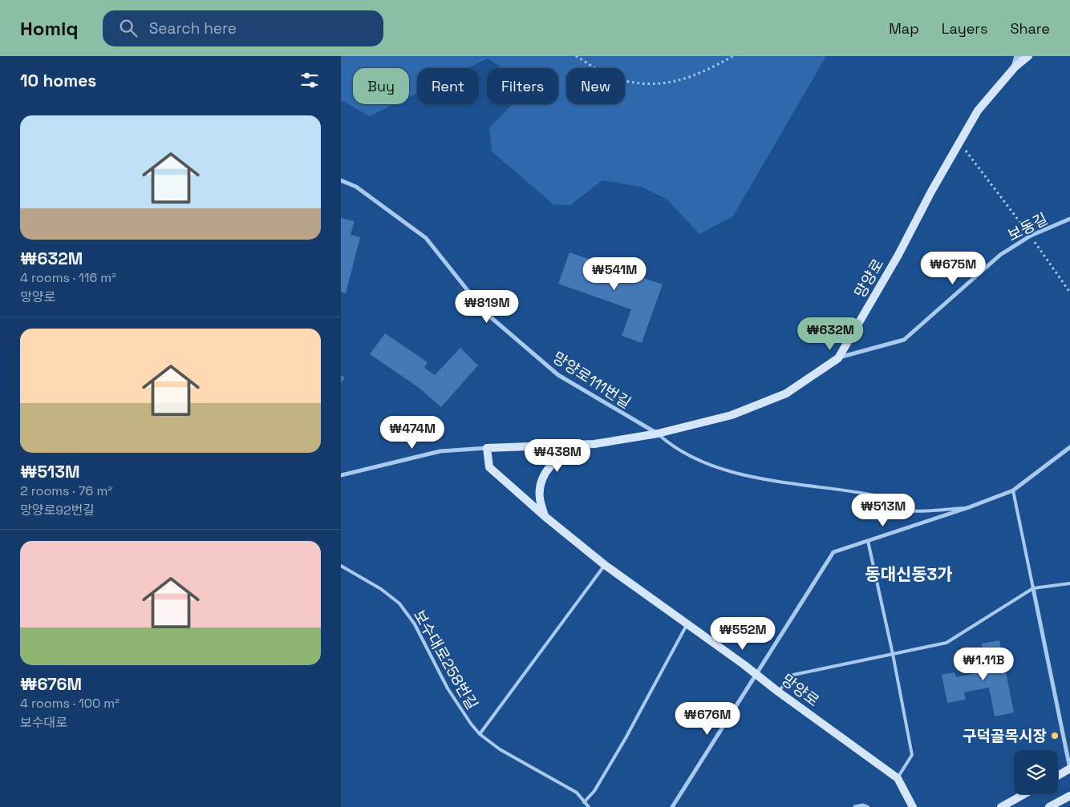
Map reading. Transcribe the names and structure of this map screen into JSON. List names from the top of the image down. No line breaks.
{"streets":{"main road":["망양로"],"street":["보동길","망양로111번길"],"lane":["보수대로258번길"]},"crossings":[["보동길","망양로"],["망양로","망양로111번길"]],"districts":["동대신동3가"],"places":["구덕골목시장"],"page":{"header":"Homiq","search":"Search here","nav":["Map","Layers","Share"],"heading":"10 homes","chip":["Buy","Rent","Filters","New"],"list":[{"name":"₩632M","note":"4 rooms · 116 m² · 망양로"},{"name":"₩513M","note":"2 rooms · 76 m² · 망양로92번길"},{"name":"₩676M","note":"4 rooms · 100 m² · 보수대로"}],"price":["₩675M","₩541M","₩819M","₩632M","₩474M","₩438M","₩513M","₩552M","₩1.11B","₩676M"]}}
